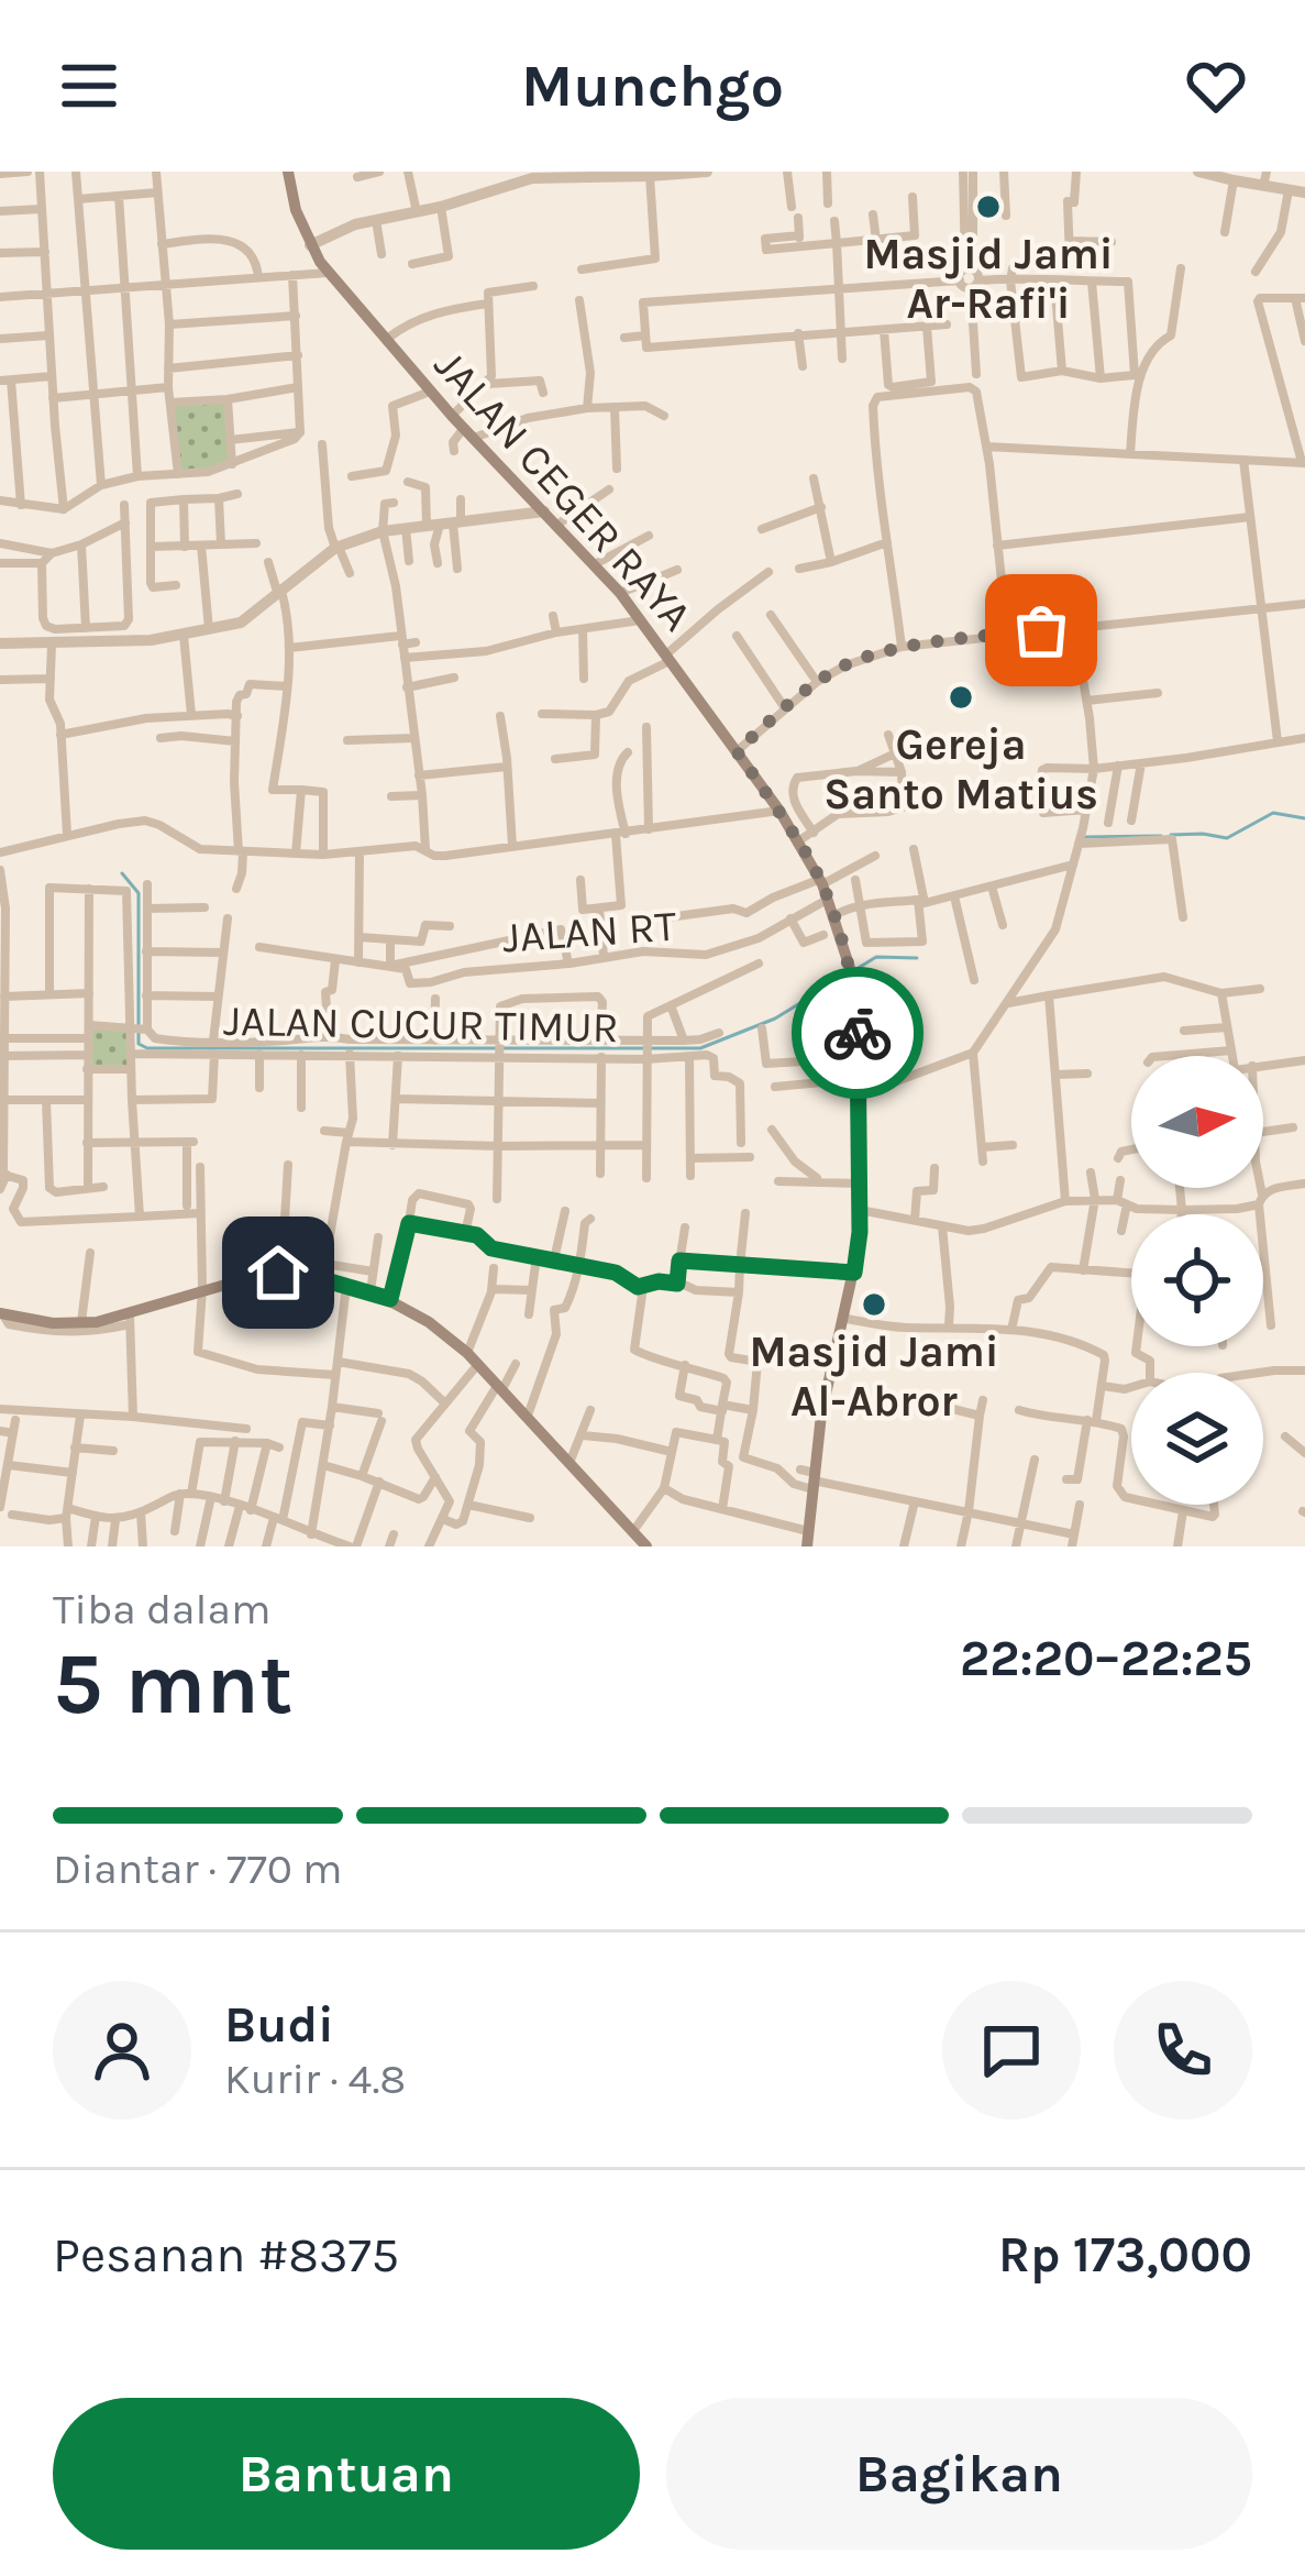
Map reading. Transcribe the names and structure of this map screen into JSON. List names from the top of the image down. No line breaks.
{"streets":{"main road":["JALAN CEGER RAYA"],"street":["JALAN RT","JALAN CUCUR TIMUR"]},"crossings":[["JALAN CEGER RAYA","JALAN RT"]],"places":["Masjid Jami Ar-Rafi'i","Gereja Santo Matius","Masjid Jami Al-Abror"],"north":"right","page":{"header":"Munchgo","heading":["5 mnt","Tiba dalam","22:20–22:25"],"panel":["Budi","Kurir · 4.8","Pesanan #8375","Rp 173,000"],"bar":"Diantar · 770 m","buttons":["Bantuan","Bagikan"]}}
